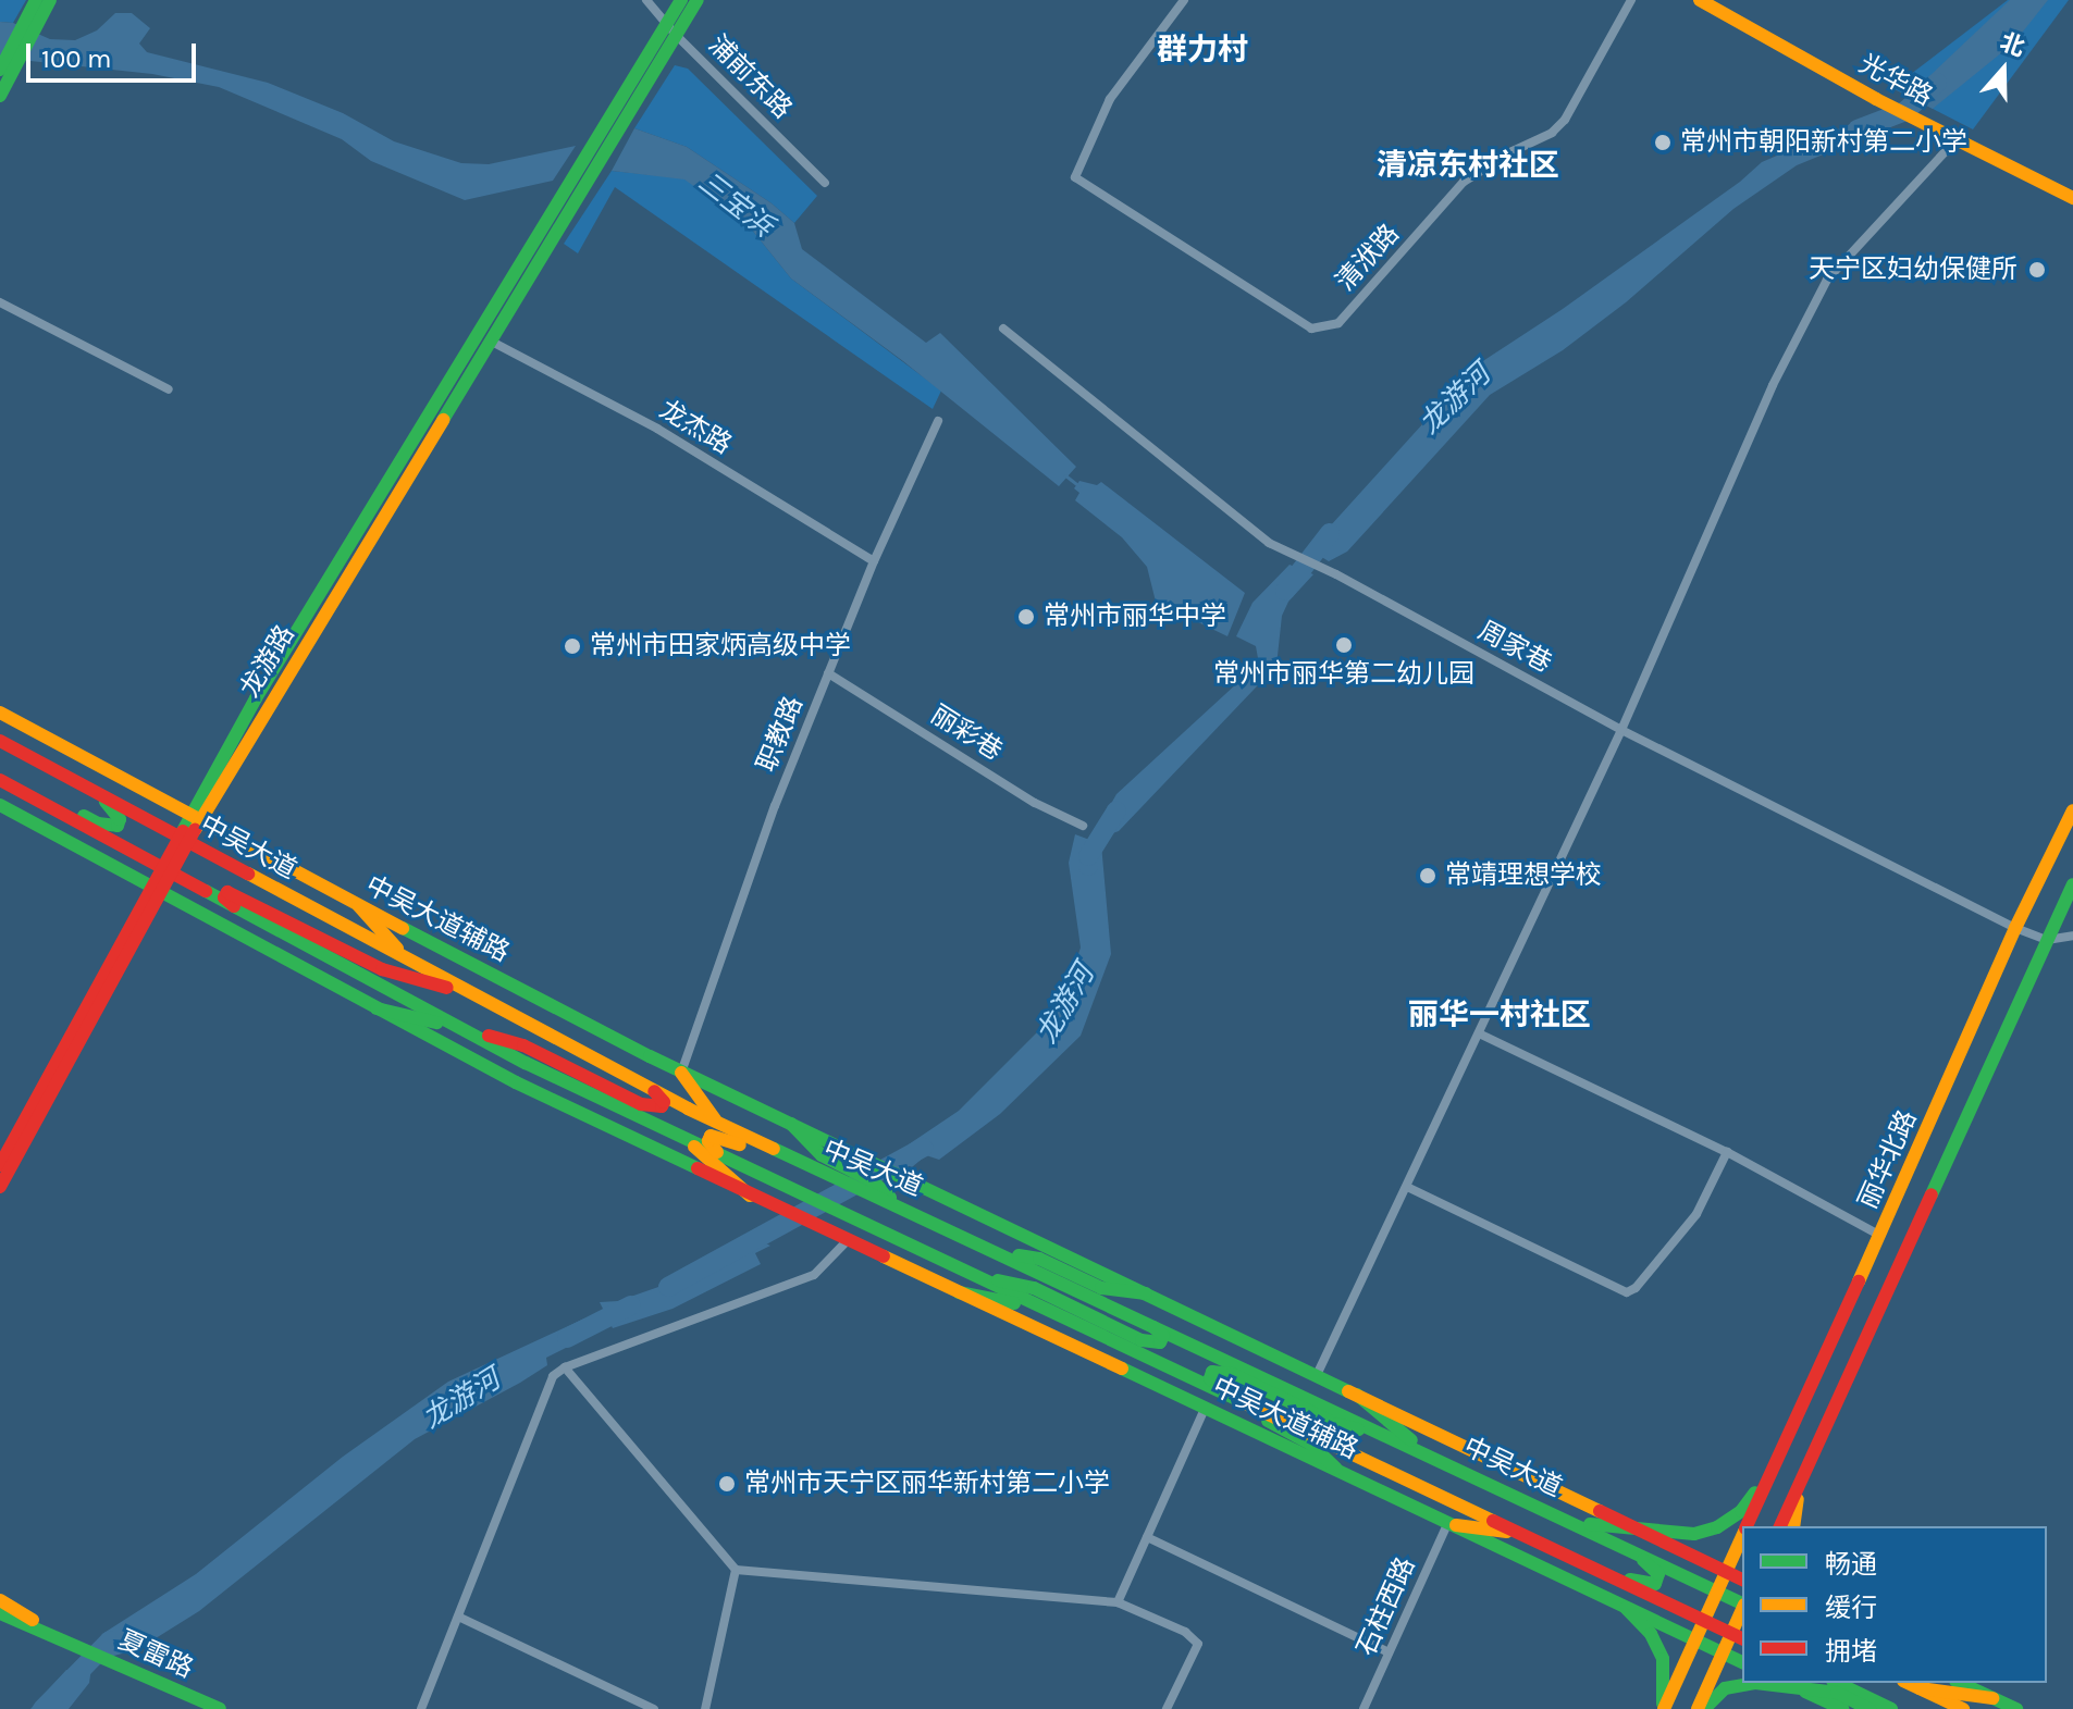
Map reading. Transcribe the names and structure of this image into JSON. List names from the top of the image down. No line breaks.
{"streets":{"main road":["光华路","龙游路","中吴大道","中吴大道辅路","丽华北路","夏雷路"],"street":["浦前东路","清洑路","龙杰路","周家巷","丽彩巷","职教路","石柱西路"]},"crossings":[["浦前东路","龙游路"],["龙杰路","龙游路"],["龙杰路","职教路"],["周家巷","丽华北路"],["龙游路","中吴大道"],["龙游路","中吴大道辅路"],["丽彩巷","职教路"],["职教路","中吴大道辅路"],["中吴大道","丽华北路"],["中吴大道辅路","丽华北路"],["中吴大道辅路","石柱西路"]],"districts":["群力村","清凉东村社区","丽华一村社区"],"water":["三宝浜","龙游河"],"places":["常州市朝阳新村第二小学","天宁区妇幼保健所","常州市丽华中学","常州市丽华第二幼儿园","常州市田家炳高级中学","常靖理想学校","常州市天宁区丽华新村第二小学"],"legend":["畅通","缓行","拥堵"],"scale_bar":"100 m","north":"top"}
